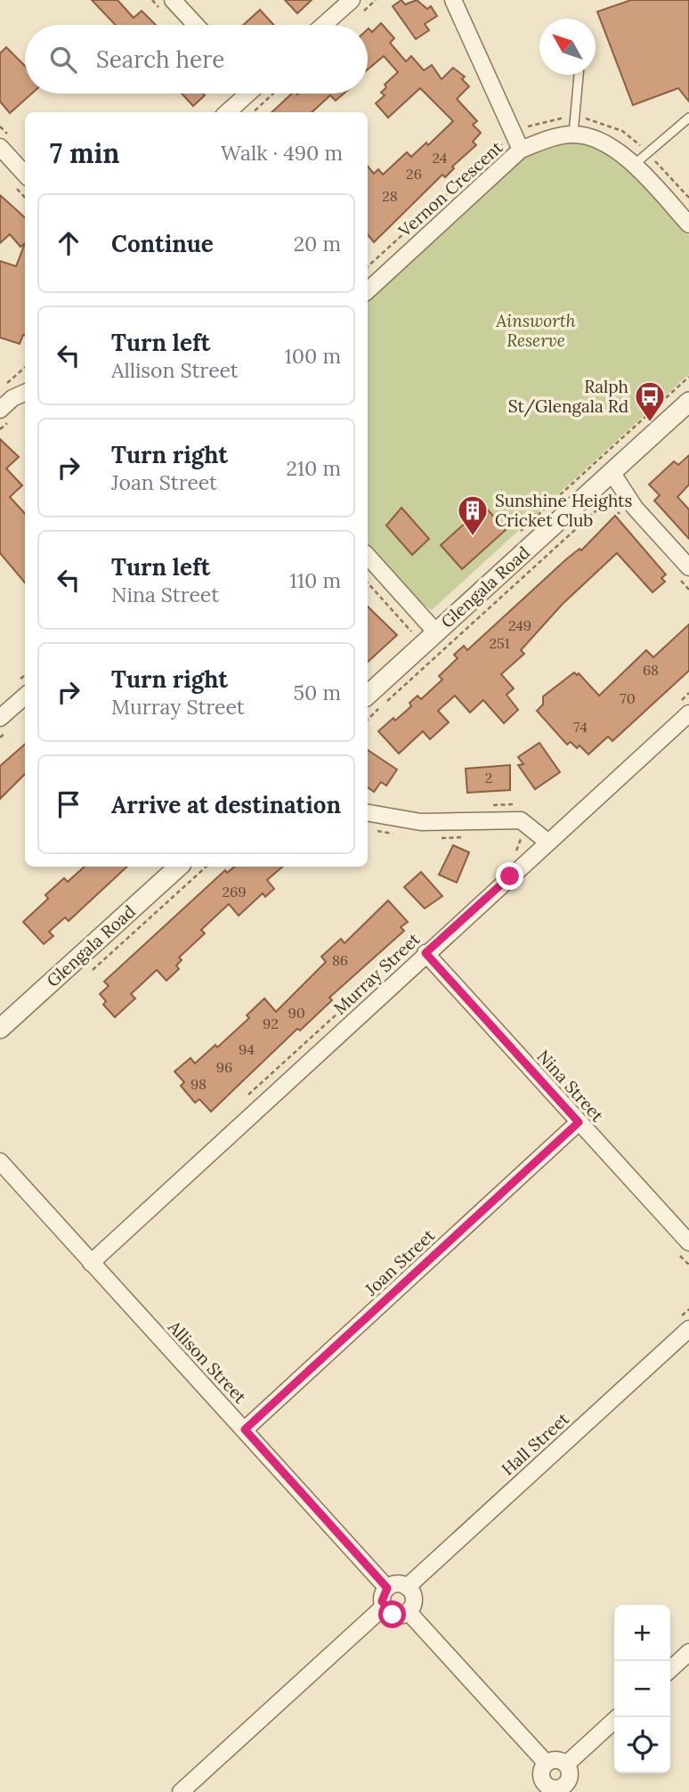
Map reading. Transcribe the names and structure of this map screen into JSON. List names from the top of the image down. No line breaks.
{"streets":{"street":["Vernon Crescent","Glengala Road","Murray Street","Nina Street","Joan Street","Allison Street","Hall Street"]},"crossings":[["Murray Street","Nina Street"],["Murray Street","Allison Street"],["Nina Street","Joan Street"],["Joan Street","Allison Street"],["Allison Street","Hall Street"]],"parks":["Ainsworth Reserve"],"places":{"bus stop":["Ralph St/Glengala Rd"],"building":["Sunshine Heights Cricket Club"]},"house_numbers":["24","26","28","249","251","68","70","74","2","269","86","90","92","94","96","98"],"north":"top left","page":{"search":"Search here","heading":["7 min","Walk · 490 m"],"list":[["Continue","20 m"],["Turn left","Allison Street","100 m"],["Turn right","Joan Street","210 m"],["Turn left","Nina Street","110 m"],["Turn right","Murray Street","50 m"],"Arrive at destination"],"map_buttons":["+","−"]}}
